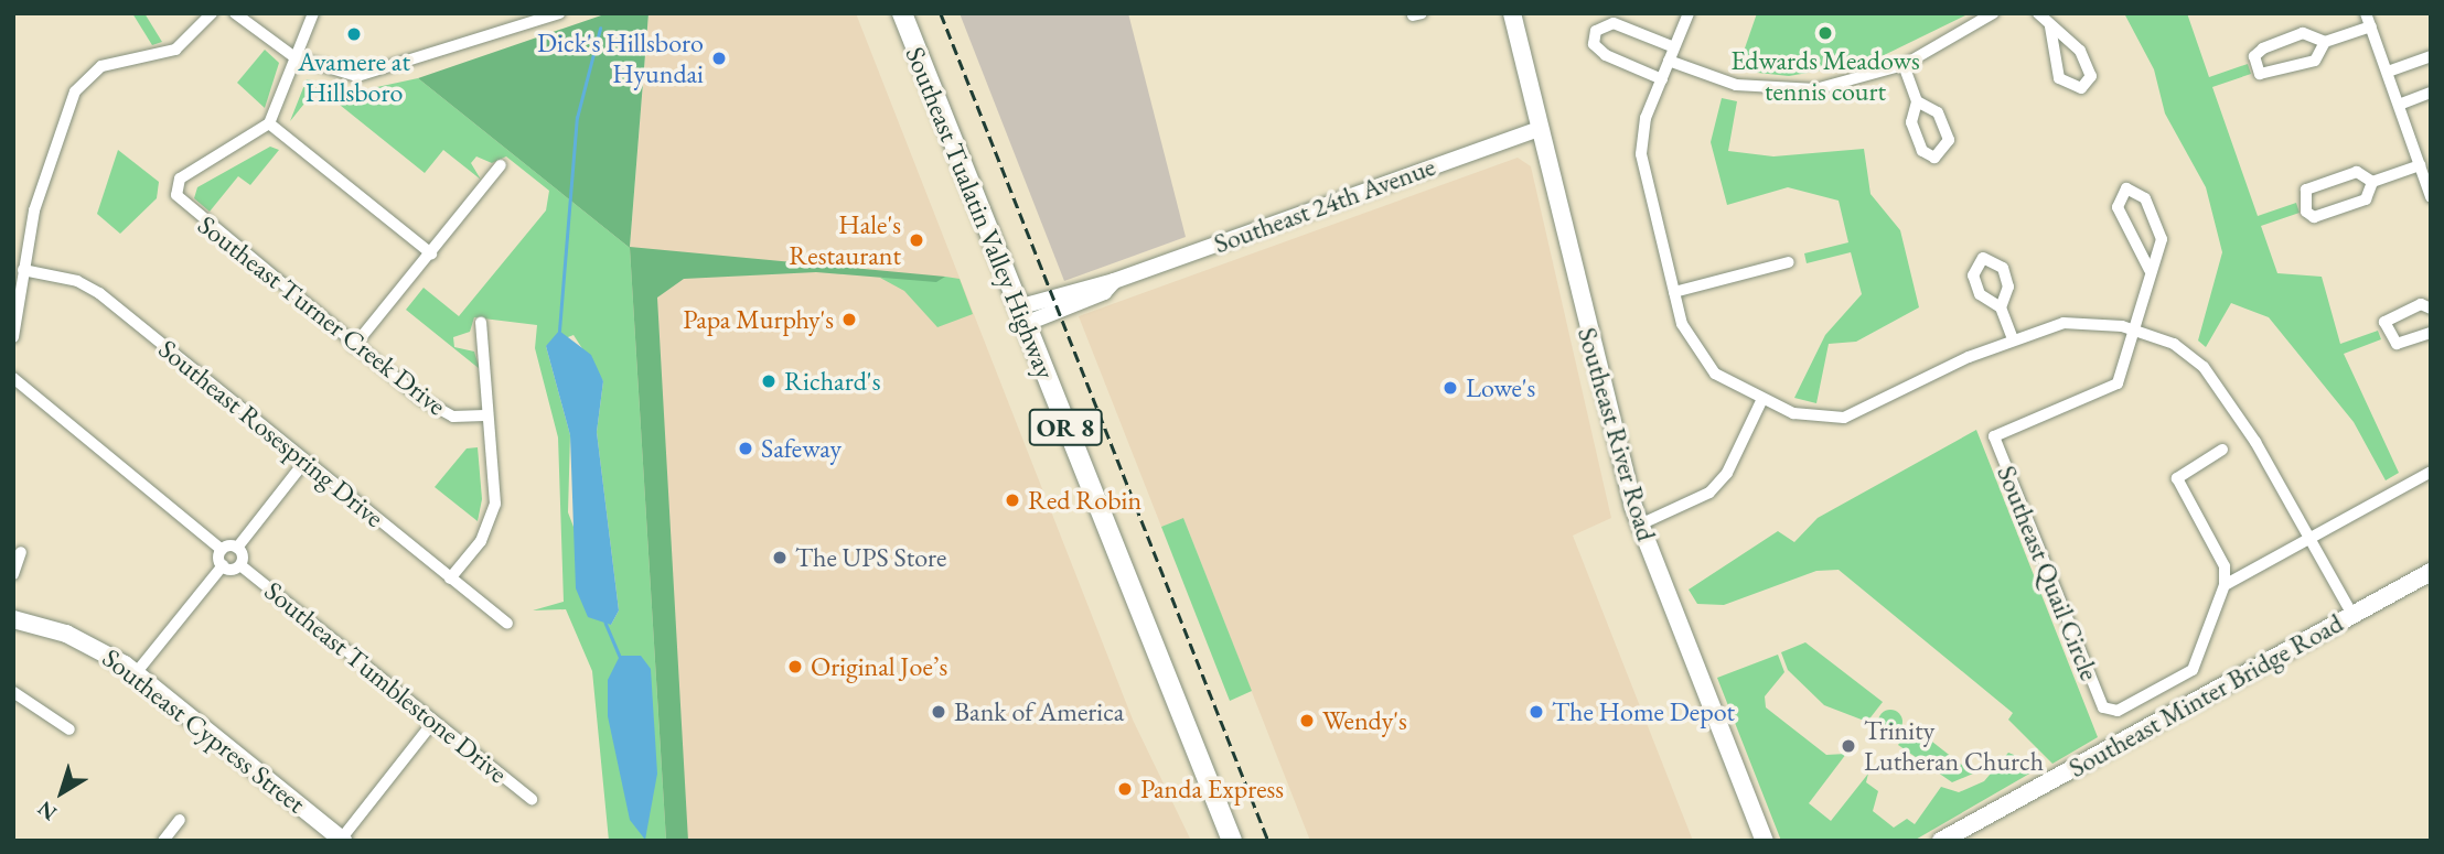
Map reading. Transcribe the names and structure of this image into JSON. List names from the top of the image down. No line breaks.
{"streets":{"main road":["Southeast Tualatin Valley Highway","OR 8","Southeast River Road","Southeast Minter Bridge Road","Southeast Cypress Street"],"street":["Southeast 24th Avenue","Southeast Turner Creek Drive","Southeast Rosespring Drive","Southeast Quail Circle","Southeast Tumblestone Drive"]},"crossings":[["Southeast 24th Avenue","Southeast Tualatin Valley Highway"],["Southeast 24th Avenue","Southeast River Road"]],"places":["Edwards Meadows tennis court","Avamere at Hillsboro","Dick's Hillsboro Hyundai","Hale's Restaurant","Papa Murphy's","Richard's","Lowe's","Safeway","Red Robin","The UPS Store","Original Joe’s","Bank of America","The Home Depot","Wendy's","Trinity Lutheran Church","Panda Express"],"north":"bottom left"}
